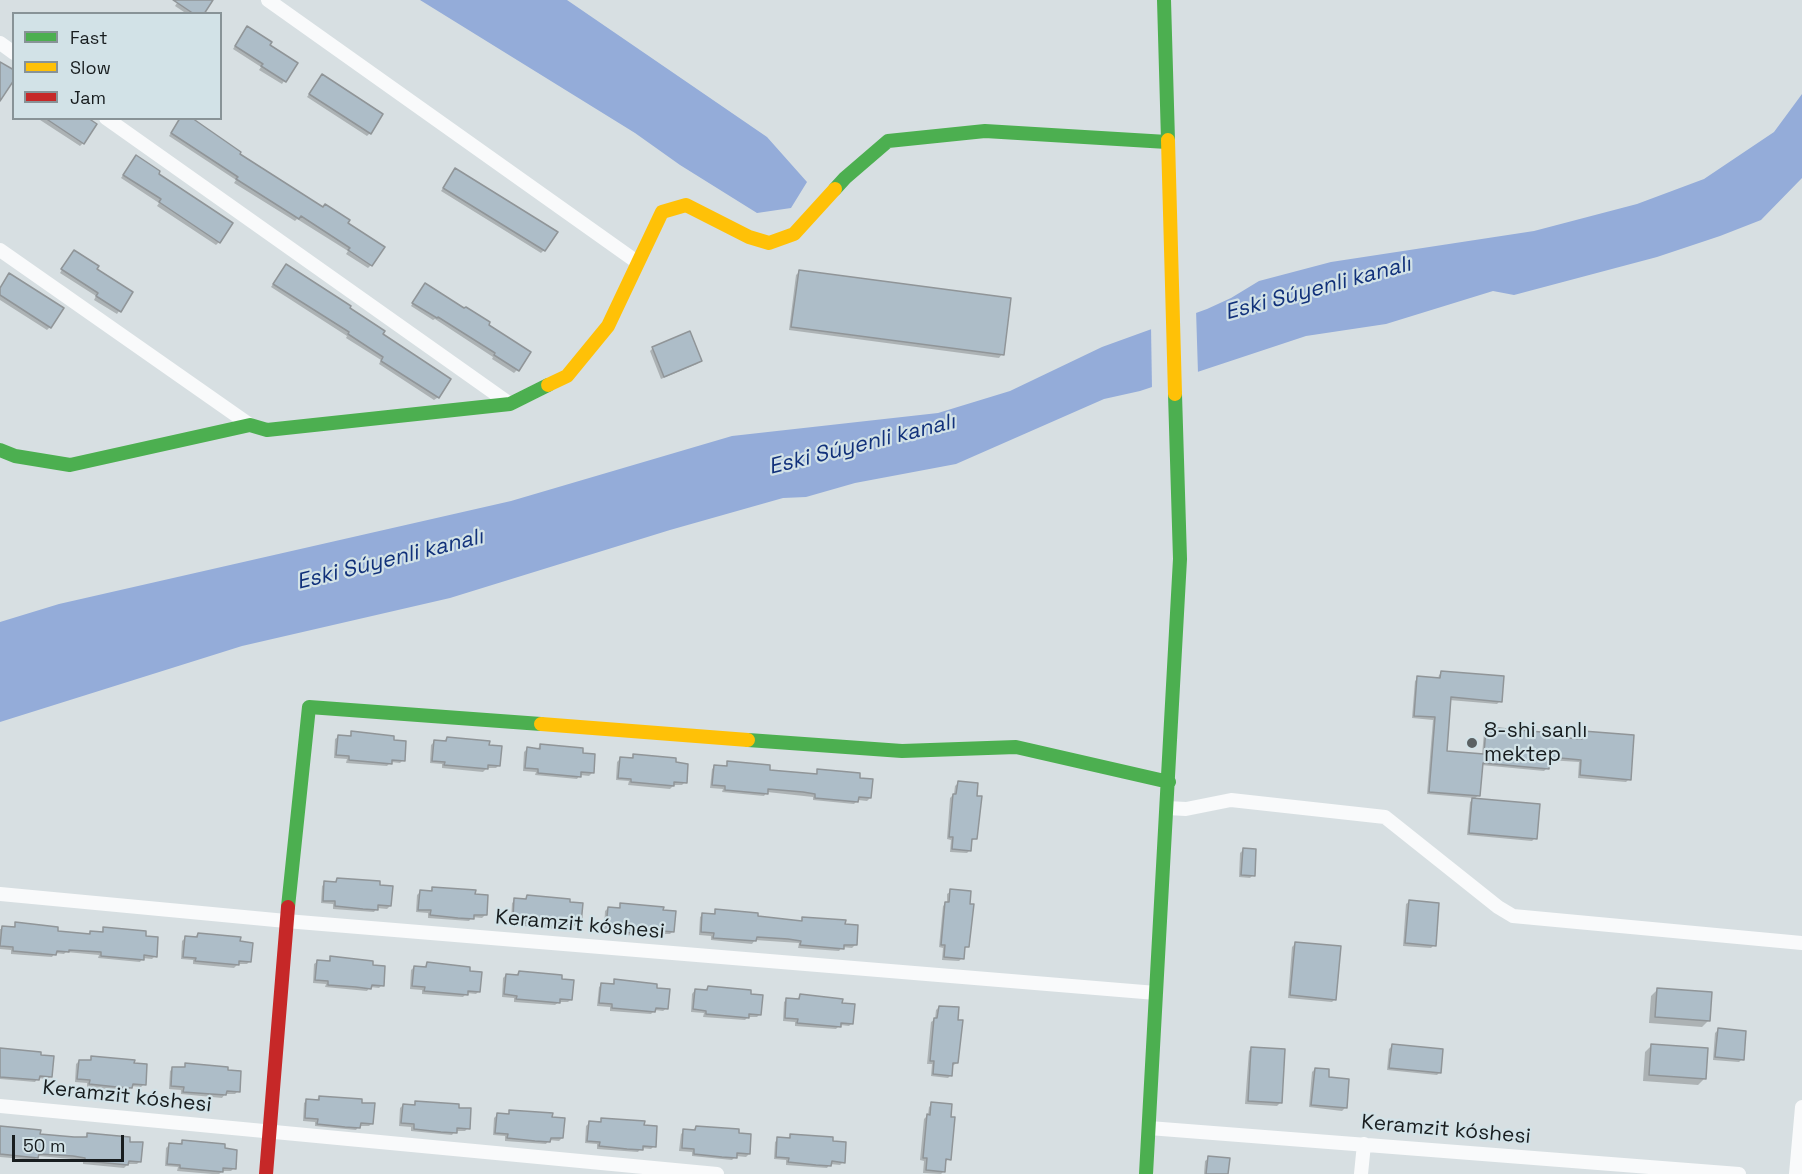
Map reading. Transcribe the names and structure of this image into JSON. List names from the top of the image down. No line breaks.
{"streets":{"street":["Keramzit kóshesi"]},"water":["Eski Súyenli kanalı"],"places":["8-shi sanlı mektep"],"legend":["Fast","Slow","Jam"],"scale_bar":"50 m"}
